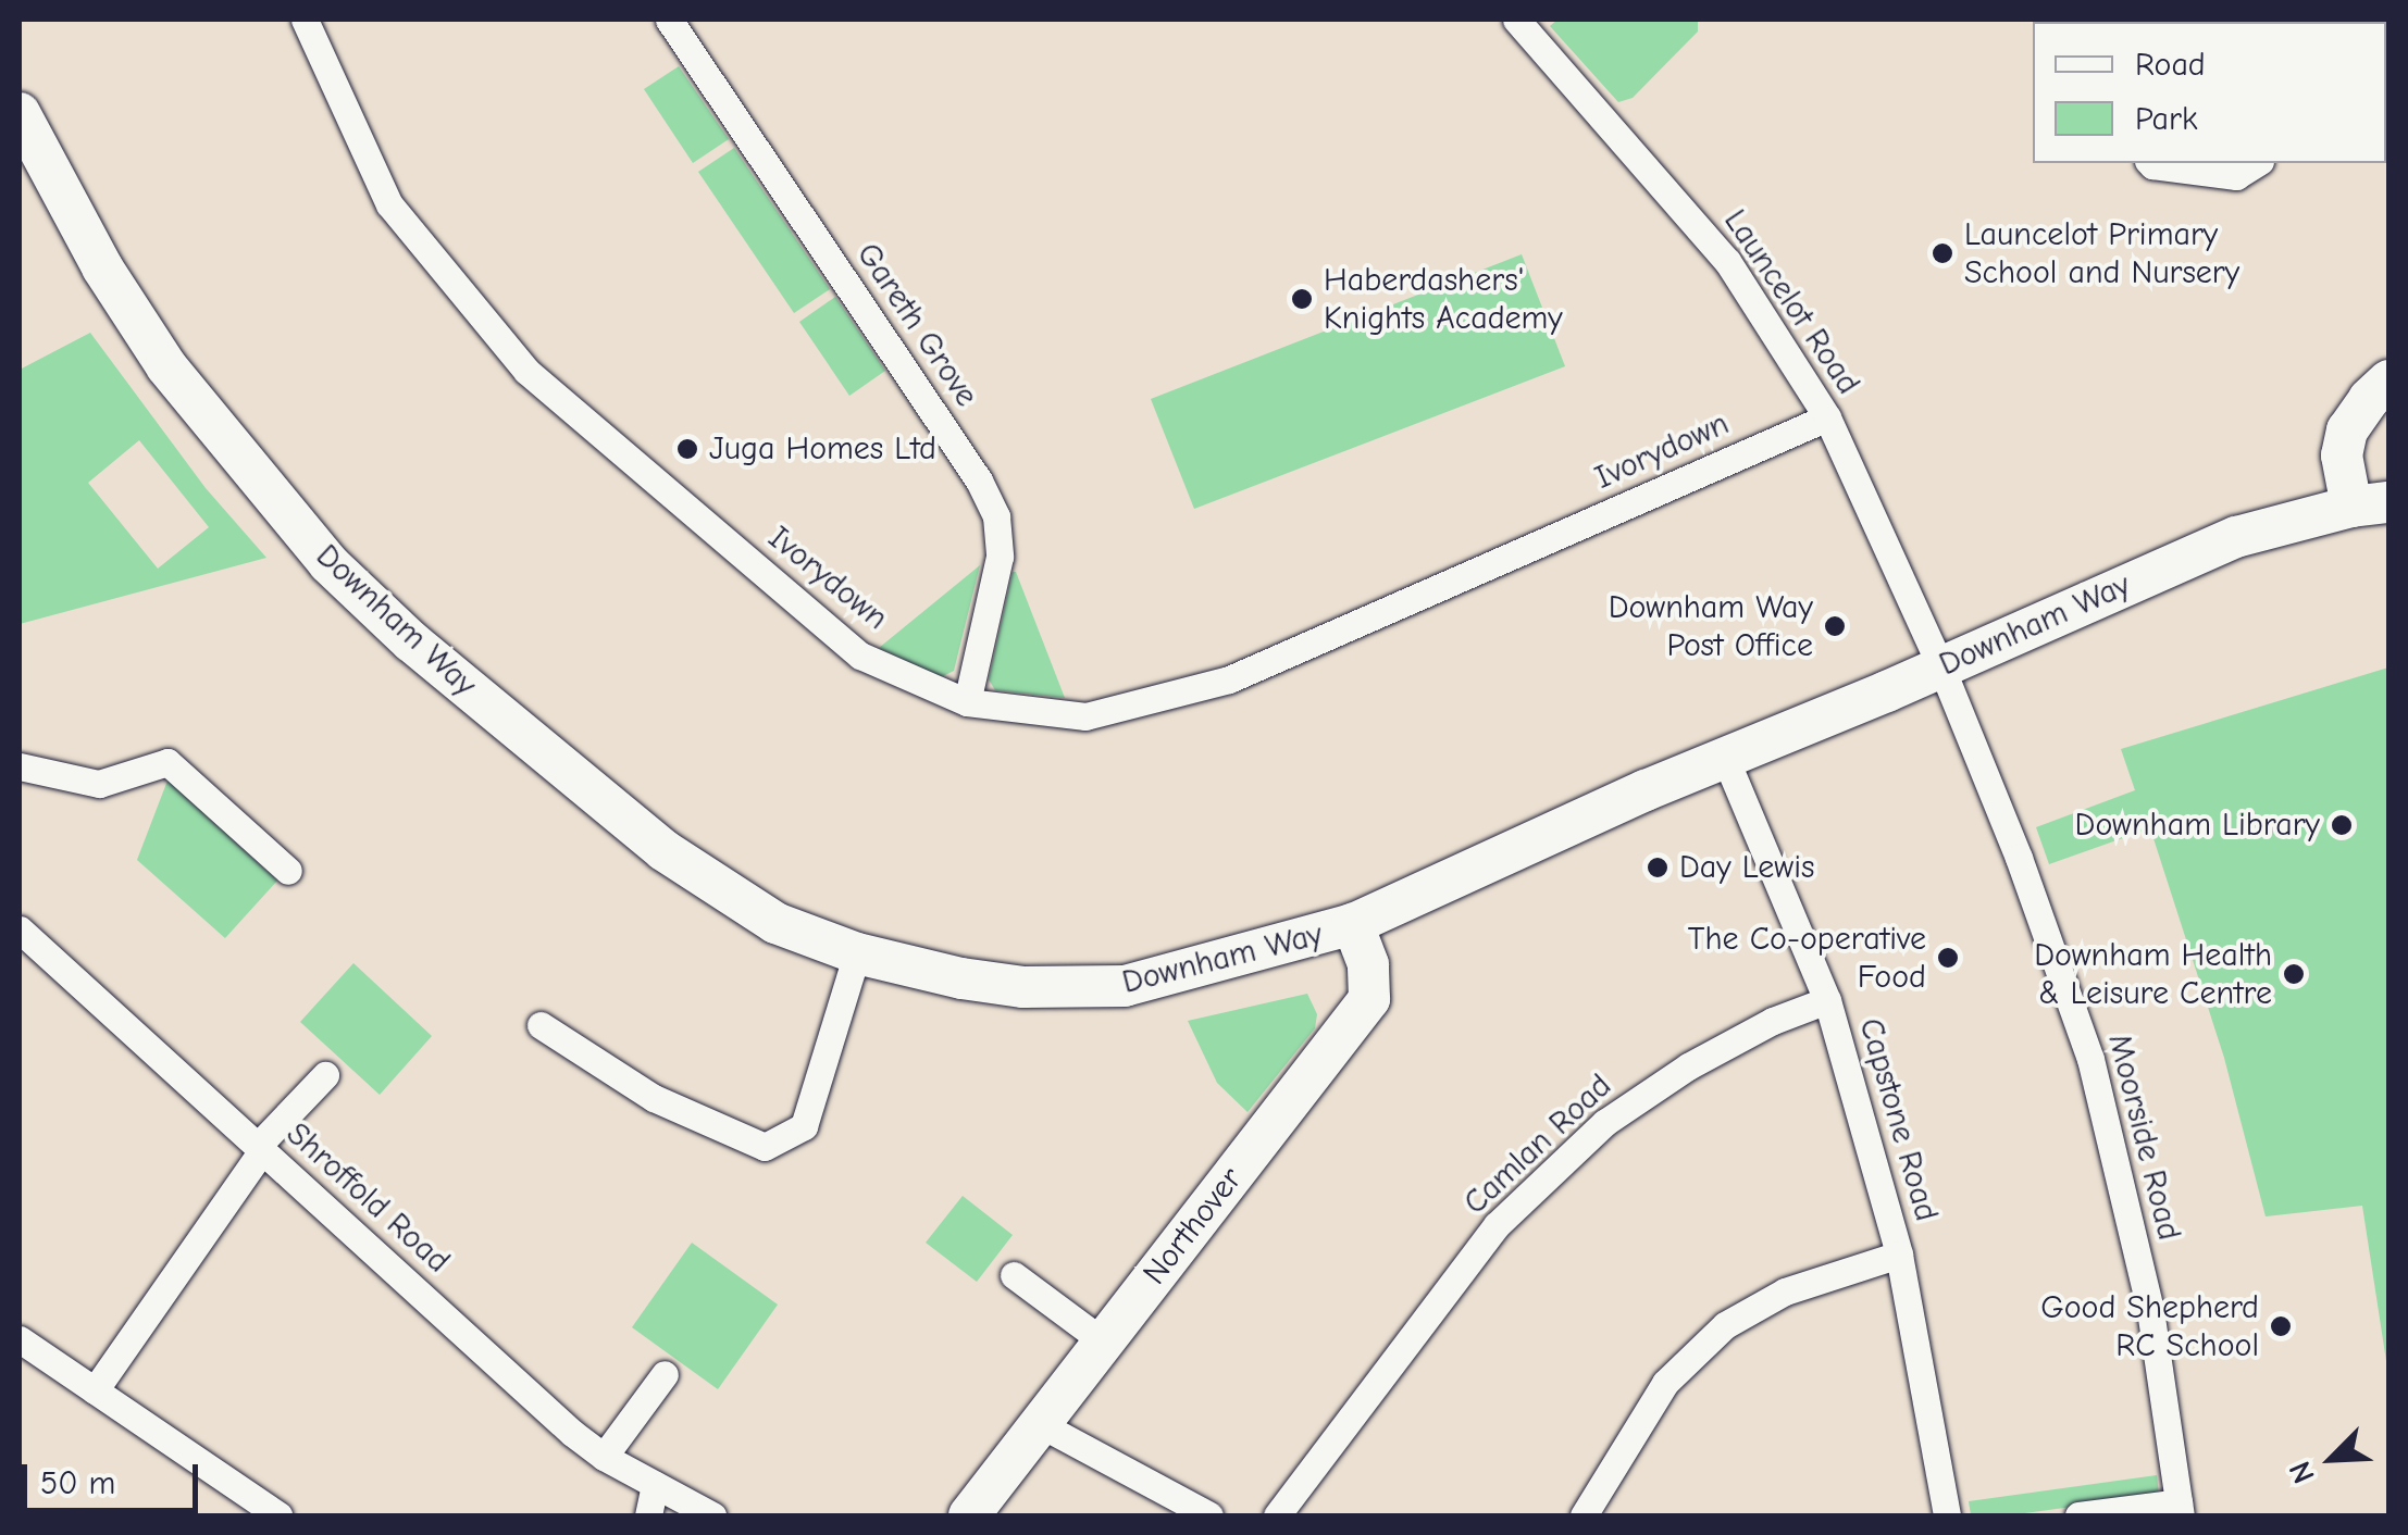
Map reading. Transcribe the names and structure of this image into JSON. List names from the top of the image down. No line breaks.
{"streets":{"street":["Launcelot Road","Gareth Grove","Ivorydown","Downham Way","Capstone Road","Moorside Road","Camlan Road","Shroffold Road","Northover"]},"crossings":[["Launcelot Road","Ivorydown"],["Launcelot Road","Downham Way"],["Launcelot Road","Moorside Road"],["Gareth Grove","Ivorydown"],["Downham Way","Capstone Road"],["Downham Way","Moorside Road"],["Downham Way","Northover"],["Capstone Road","Camlan Road"]],"places":["Launcelot Primary School and Nursery","Haberdashers' Knights Academy","Juga Homes Ltd","Downham Way Post Office","Downham Library","Day Lewis","The Co-operative Food","Downham Health & Leisure Centre","Good Shepherd RC School"],"legend":["Road","Park"],"scale_bar":"50 m","north":"bottom left"}
